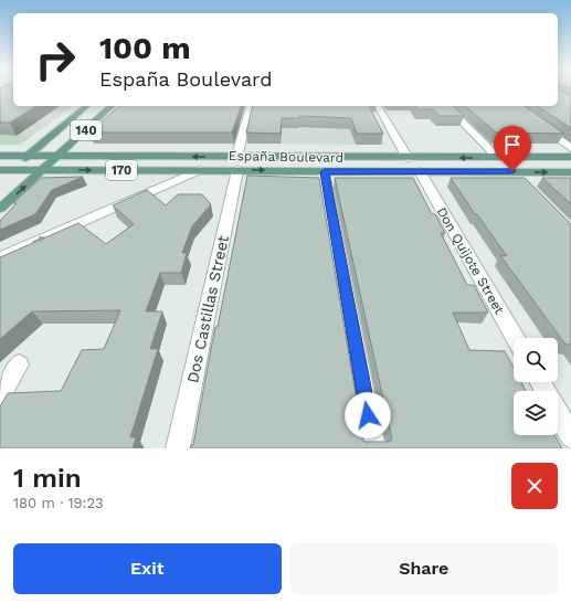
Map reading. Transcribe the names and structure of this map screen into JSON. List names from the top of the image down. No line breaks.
{"streets":{"main road":["140","España Boulevard","170"],"street":["Don Quijote Street","Dos Castillas Street"]},"crossings":[["140","España Boulevard"],["España Boulevard","Don Quijote Street"],["España Boulevard","Dos Castillas Street"]],"page":{"turn":["100 m","España Boulevard"],"heading":["1 min","180 m · 19:23"],"buttons":["Exit","Share"]}}
